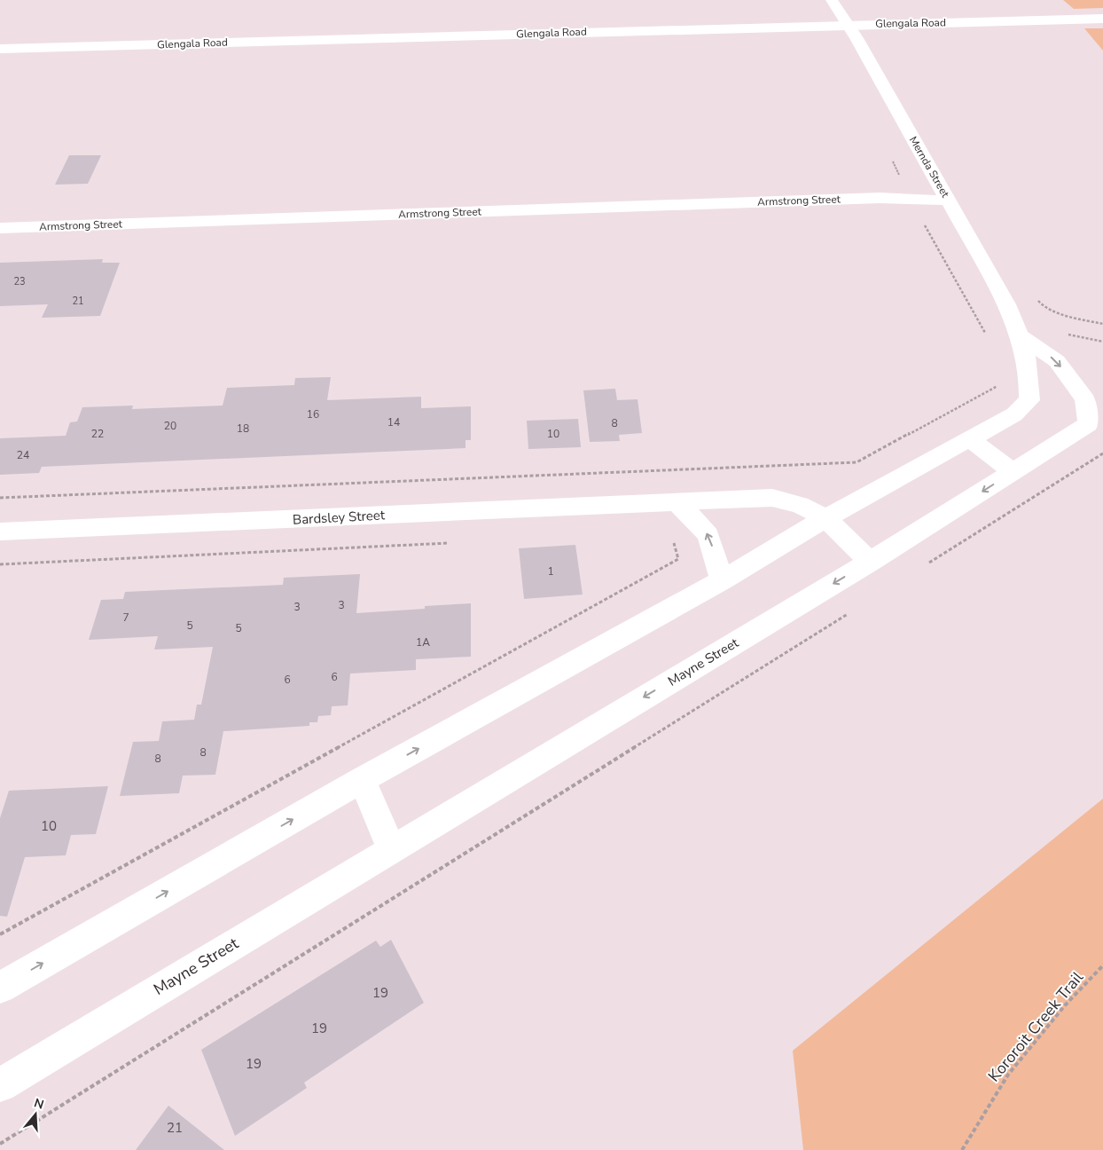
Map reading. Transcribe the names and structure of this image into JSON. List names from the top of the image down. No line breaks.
{"streets":{"street":["Glengala Road","Mernda Street","Armstrong Street","Bardsley Street","Mayne Street"],"path":["Kororoit Creek Trail"]},"crossings":[["Glengala Road","Mernda Street"],["Mernda Street","Armstrong Street"],["Mernda Street","Mayne Street"],["Bardsley Street","Mayne Street"]],"house_numbers":["23","21","16","14","8","20","18","22","10","24","1","3","3","7","5","5","1A","6","6","8","8","10","19","19","19","21"],"north":"top"}
